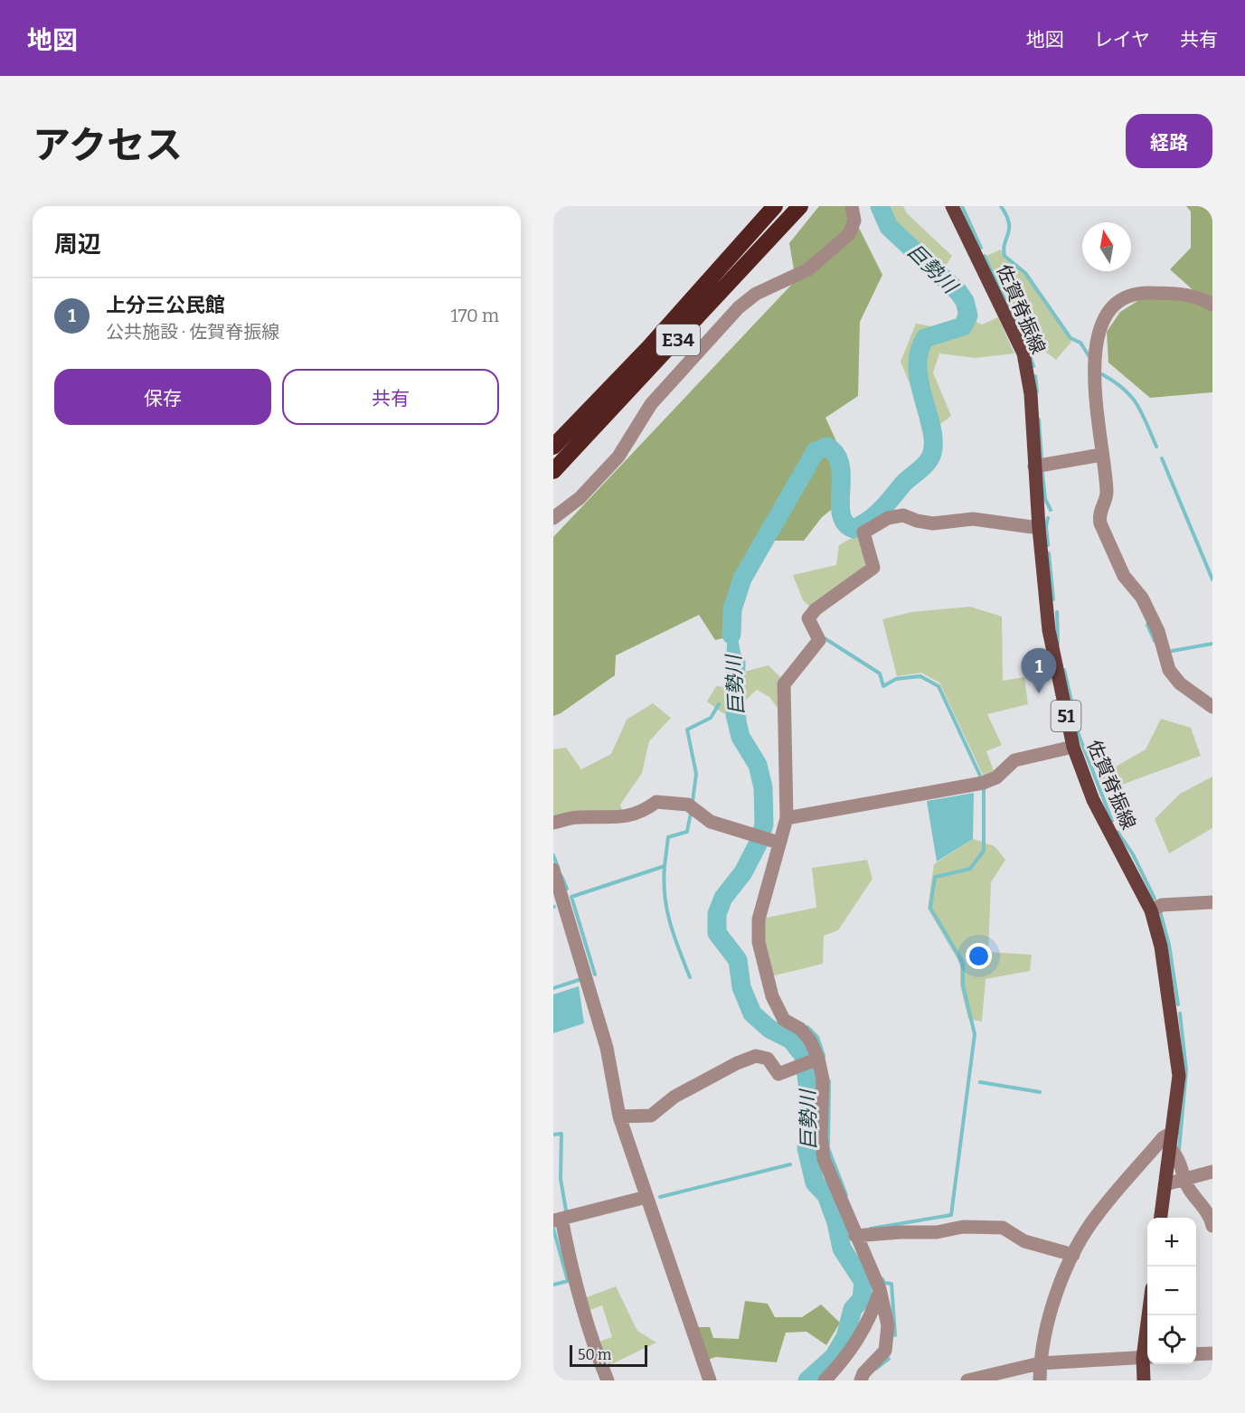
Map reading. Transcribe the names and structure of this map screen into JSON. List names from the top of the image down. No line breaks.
{"streets":{"highway":["E34"],"main road":["佐賀脊振線","51"]},"water":["巨勢川"],"scale_bar":"50 m","north":"top","page":{"header":"地図","nav":["地図","レイヤ","共有"],"title":"アクセス","buttons":["経路",["保存","共有"]],"heading":"周辺","list":[{"mark":"1","name":"上分三公民館","note":"公共施設 · 佐賀脊振線","value":"170 m"}],"pins":"1","map_buttons":["+","−"],"scale":"50 m"}}
